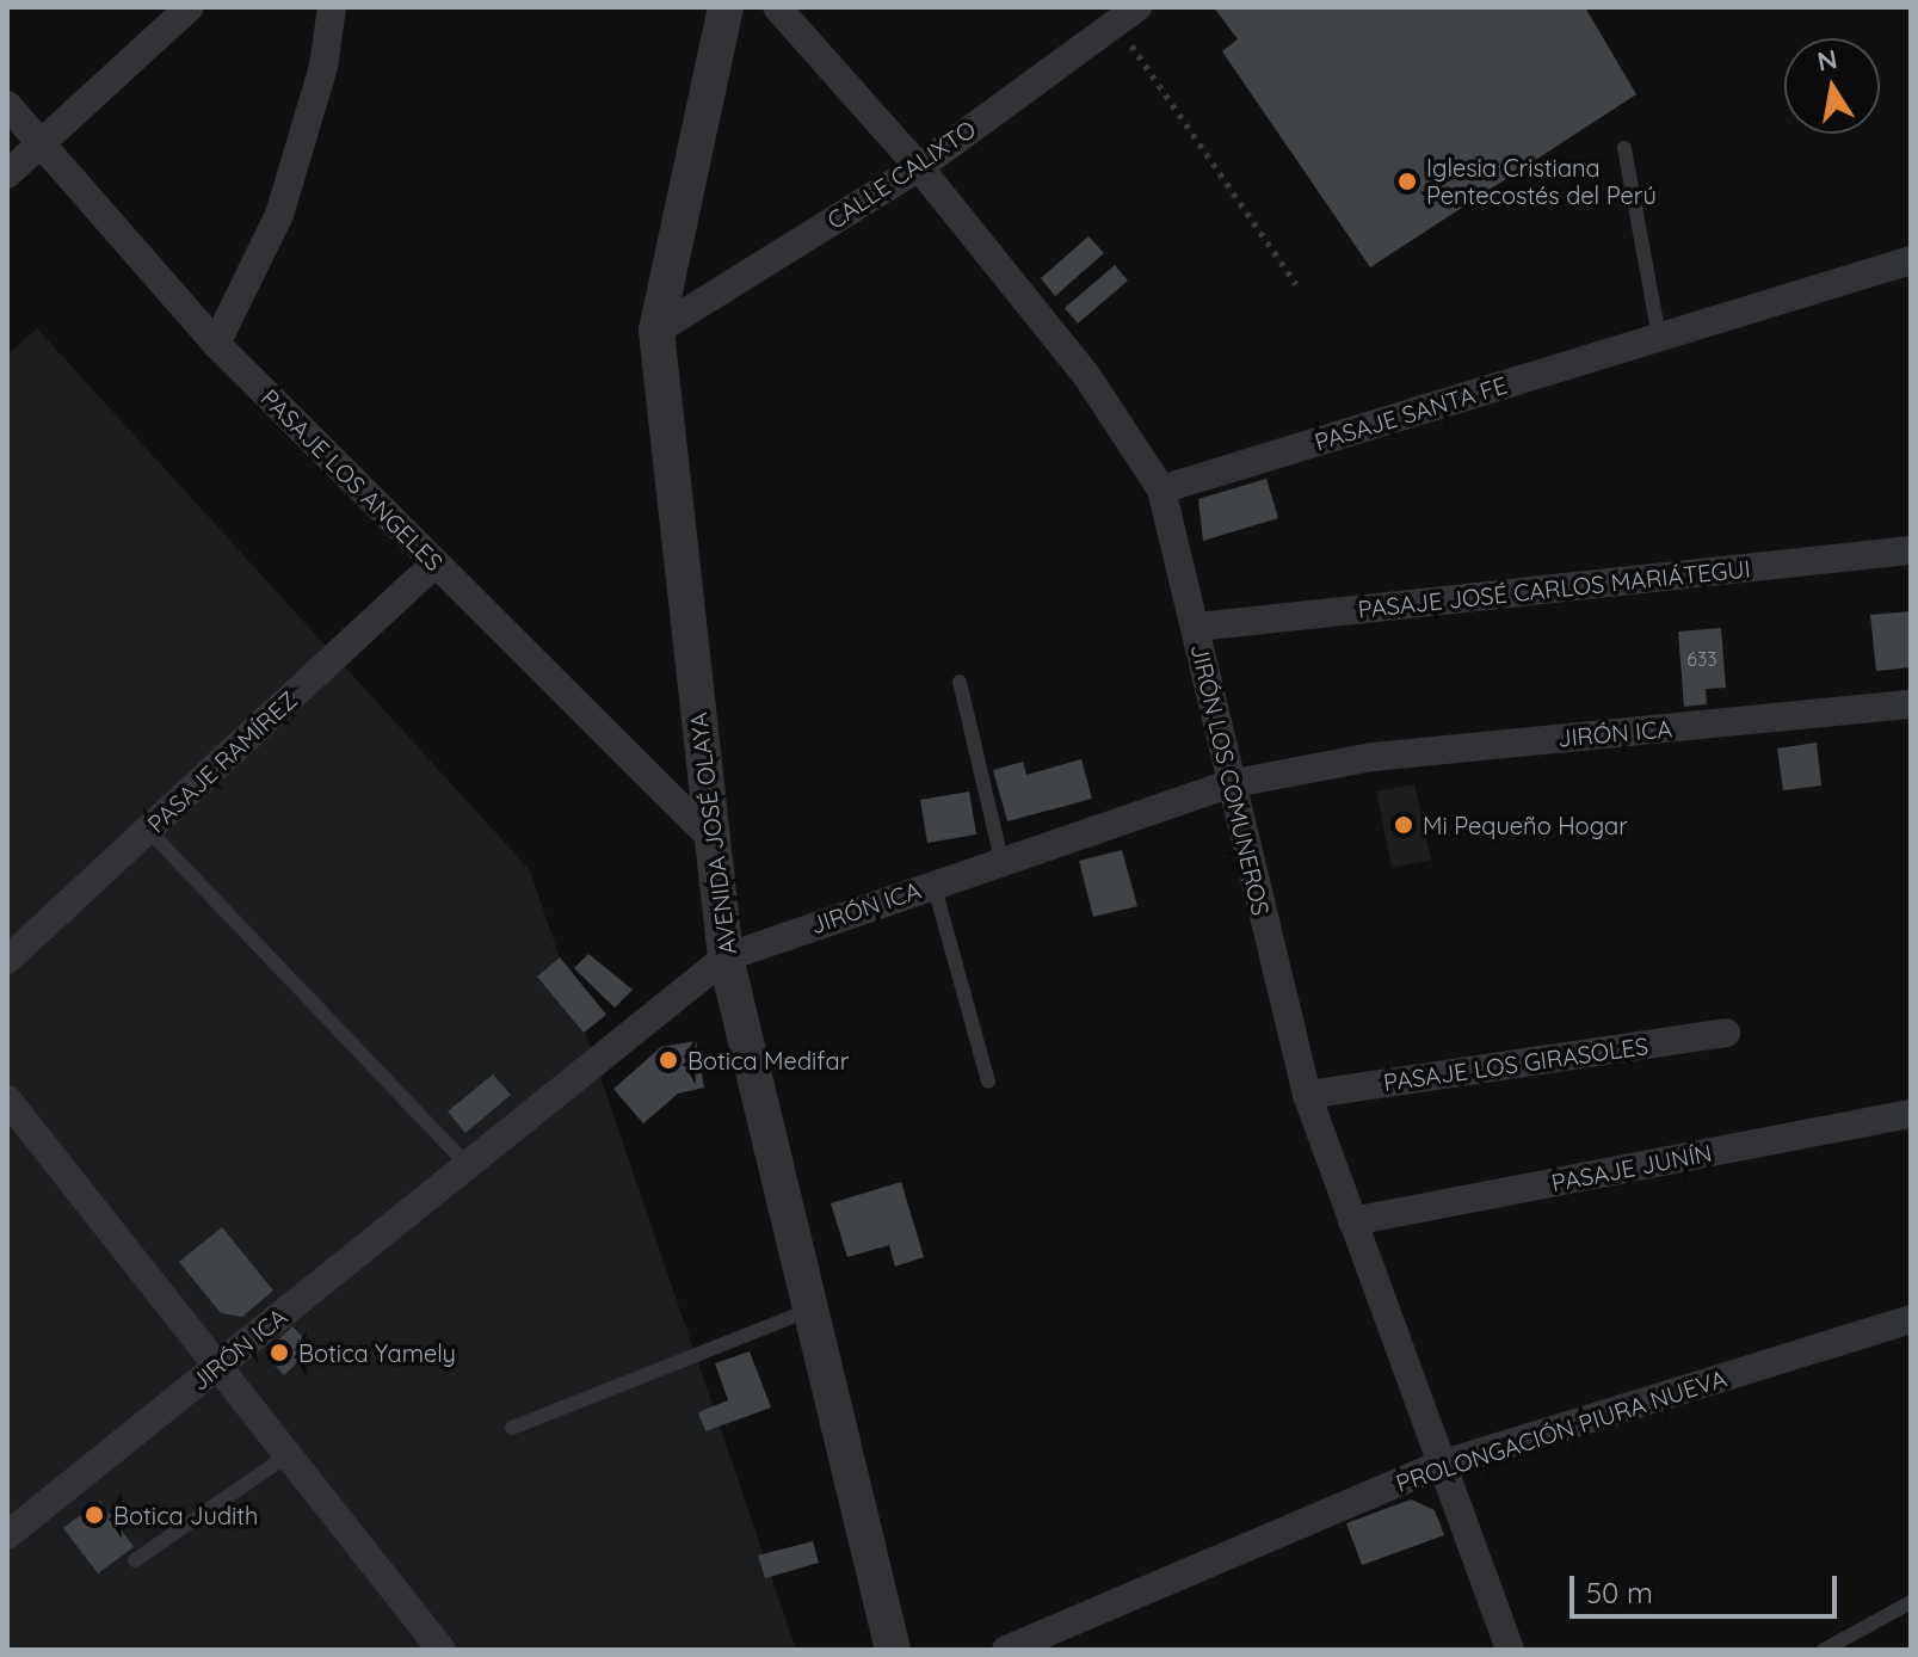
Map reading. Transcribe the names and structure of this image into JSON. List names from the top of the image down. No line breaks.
{"streets":{"street":["CALLE CALIXTO","PASAJE SANTA FE","PASAJE LOS ANGELES","PASAJE JOSÉ CARLOS MARIÁTEGUI","JIRÓN ICA","PASAJE RAMÍREZ","JIRÓN LOS COMUNEROS","AVENIDA JOSÉ OLAYA","PASAJE LOS GIRASOLES","PASAJE JUNÍN","PROLONGACIÓN PIURA NUEVA"]},"crossings":[["CALLE CALIXTO","JIRÓN LOS COMUNEROS"],["CALLE CALIXTO","AVENIDA JOSÉ OLAYA"],["PASAJE SANTA FE","JIRÓN LOS COMUNEROS"],["PASAJE LOS ANGELES","PASAJE RAMÍREZ"],["PASAJE LOS ANGELES","AVENIDA JOSÉ OLAYA"],["PASAJE JOSÉ CARLOS MARIÁTEGUI","JIRÓN LOS COMUNEROS"],["JIRÓN ICA","JIRÓN LOS COMUNEROS"],["JIRÓN ICA","AVENIDA JOSÉ OLAYA"],["JIRÓN LOS COMUNEROS","PASAJE LOS GIRASOLES"],["JIRÓN LOS COMUNEROS","PASAJE JUNÍN"],["JIRÓN LOS COMUNEROS","PROLONGACIÓN PIURA NUEVA"]],"places":["Iglesia Cristiana Pentecostés del Perú","Mi Pequeño Hogar","Botica Medifar","Botica Yamely","Botica Judith"],"house_numbers":["633"],"scale_bar":"50 m","north":"top"}
